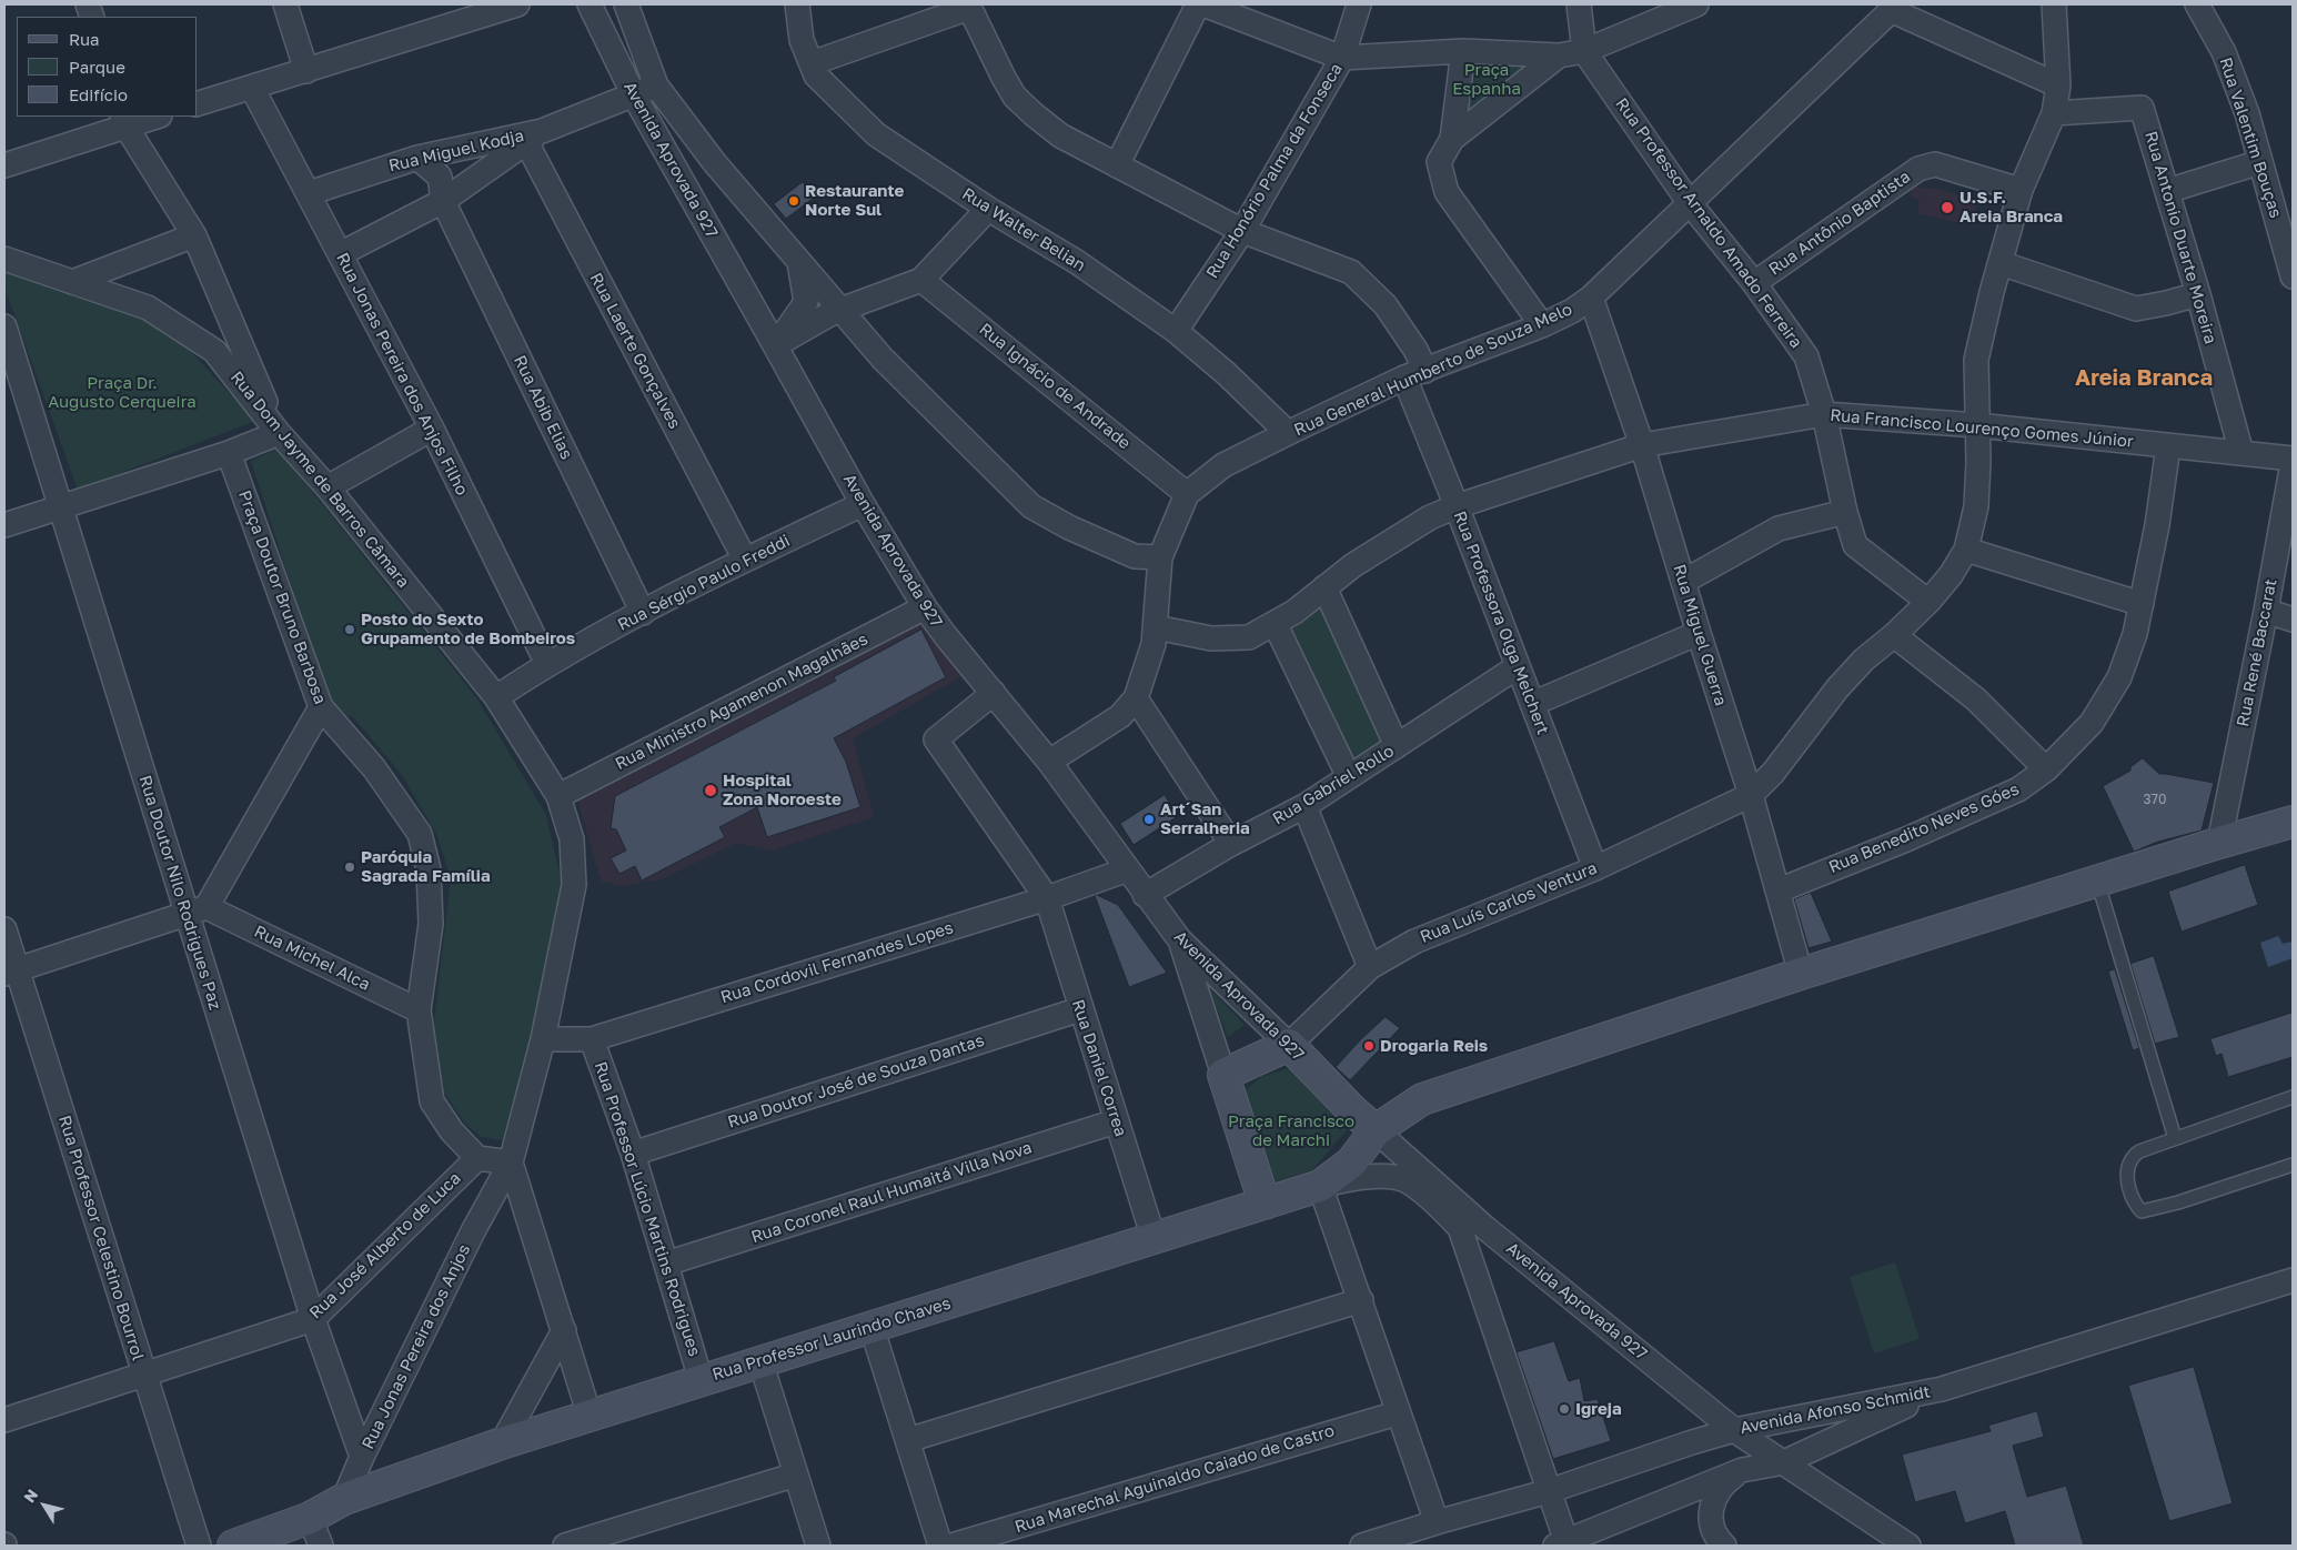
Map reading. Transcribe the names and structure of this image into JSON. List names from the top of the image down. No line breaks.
{"streets":{"street":["Rua Valentim Bouças","Rua Miguel Kodja","Avenida Aprovada 927","Rua Honório Palma da Fonseca","Rua Professor Arnaldo Amado Ferreira","Rua Antônio Baptista","Rua Walter Belian","Rua Antonio Duarte Moreira","Rua Laerte Gonçalves","Rua General Humberto de Souza Melo","Rua Jonas Pereira dos Anjos Filho","Rua Ignácio de Andrade","Rua Abib Elias","Rua Francisco Lourenço Gomes Júnior","Rua Dom Jayme de Barros Câmara","Rua Sérgio Paulo Freddi","Praça Doutor Bruno Barbosa","Rua Professora Olga Melchert","Rua Miguel Guerra","Rua René Baccarat","Rua Ministro Agamenon Magalhães","Rua Gabriel Rollo","Rua Benedito Neves Góes","Rua Doutor Nilo Rodrigues Paz","Rua Luís Carlos Ventura","Rua Michel Alca","Rua Cordovil Fernandes Lopes","Rua Daniel Correa","Rua Doutor José de Souza Dantas","Rua Coronel Raul Humaitá Villa Nova","Rua Professor Lúcio Martins Rodrigues","Rua Professor Celestino Bourrol","Rua José Alberto de Luca","Rua Professor Laurindo Chaves","Rua Jonas Pereira dos Anjos","Avenida Afonso Schmidt","Rua Marechal Aguinaldo Caiado de Castro"]},"crossings":[["Rua Miguel Kodja","Avenida Aprovada 927"],["Rua Miguel Kodja","Rua Laerte Gonçalves"],["Rua Miguel Kodja","Rua Jonas Pereira dos Anjos Filho"],["Rua Miguel Kodja","Rua Abib Elias"],["Avenida Aprovada 927","Rua Sérgio Paulo Freddi"],["Avenida Aprovada 927","Rua Ministro Agamenon Magalhães"],["Avenida Aprovada 927","Rua Gabriel Rollo"],["Avenida Aprovada 927","Rua Luís Carlos Ventura"],["Avenida Aprovada 927","Rua Cordovil Fernandes Lopes"],["Avenida Aprovada 927","Rua Daniel Correa"],["Avenida Aprovada 927","Avenida Afonso Schmidt"],["Rua Honório Palma da Fonseca","Rua Walter Belian"],["Rua Honório Palma da Fonseca","Rua Professora Olga Melchert"],["Rua Professor Arnaldo Amado Ferreira","Rua Antônio Baptista"],["Rua Professor Arnaldo Amado Ferreira","Rua General Humberto de Souza Melo"],["Rua Professor Arnaldo Amado Ferreira","Rua Francisco Lourenço Gomes Júnior"],["Rua Professor Arnaldo Amado Ferreira","Rua Luís Carlos Ventura"],["Rua Antônio Baptista","Rua Luís Carlos Ventura"],["Rua Walter Belian","Rua General Humberto de Souza Melo"],["Rua Antonio Duarte Moreira","Rua Francisco Lourenço Gomes Júnior"],["Rua Antonio Duarte Moreira","Rua Luís Carlos Ventura"],["Rua Laerte Gonçalves","Rua Sérgio Paulo Freddi"],["Rua General Humberto de Souza Melo","Rua Ignácio de Andrade"],["Rua General Humberto de Souza Melo","Rua Professora Olga Melchert"],["Rua General Humberto de Souza Melo","Rua Miguel Guerra"],["Rua Jonas Pereira dos Anjos Filho","Rua Sérgio Paulo Freddi"],["Rua Abib Elias","Rua Sérgio Paulo Freddi"],["Rua Francisco Lourenço Gomes Júnior","Rua Professora Olga Melchert"],["Rua Francisco Lourenço Gomes Júnior","Rua Miguel Guerra"],["Rua Francisco Lourenço Gomes Júnior","Rua Benedito Neves Góes"],["Rua Francisco Lourenço Gomes Júnior","Rua Luís Carlos Ventura"],["Rua Dom Jayme de Barros Câmara","Rua Sérgio Paulo Freddi"],["Rua Dom Jayme de Barros Câmara","Rua Ministro Agamenon Magalhães"],["Rua Dom Jayme de Barros Câmara","Rua Cordovil Fernandes Lopes"],["Rua Dom Jayme de Barros Câmara","Rua Jonas Pereira dos Anjos"],["Praça Doutor Bruno Barbosa","Rua Michel Alca"],["Praça Doutor Bruno Barbosa","Rua José Alberto de Luca"],["Rua Professora Olga Melchert","Rua Gabriel Rollo"],["Rua Professora Olga Melchert","Rua Luís Carlos Ventura"],["Rua Miguel Guerra","Rua Benedito Neves Góes"],["Rua Miguel Guerra","Rua Luís Carlos Ventura"],["Rua Doutor Nilo Rodrigues Paz","Rua Michel Alca"],["Rua Doutor Nilo Rodrigues Paz","Rua José Alberto de Luca"],["Rua Doutor Nilo Rodrigues Paz","Rua Jonas Pereira dos Anjos"],["Rua Cordovil Fernandes Lopes","Rua Daniel Correa"],["Rua Cordovil Fernandes Lopes","Rua Professor Lúcio Martins Rodrigues"],["Rua Cordovil Fernandes Lopes","Rua Jonas Pereira dos Anjos"],["Rua Daniel Correa","Rua Doutor José de Souza Dantas"],["Rua Daniel Correa","Rua Coronel Raul Humaitá Villa Nova"],["Rua Daniel Correa","Rua Professor Laurindo Chaves"],["Rua Doutor José de Souza Dantas","Rua Professor Lúcio Martins Rodrigues"],["Rua Coronel Raul Humaitá Villa Nova","Rua Professor Lúcio Martins Rodrigues"],["Rua Professor Lúcio Martins Rodrigues","Rua Professor Laurindo Chaves"],["Rua Professor Celestino Bourrol","Rua José Alberto de Luca"],["Rua Professor Laurindo Chaves","Rua Jonas Pereira dos Anjos"]],"districts":["Areia Branca"],"parks":["Praça Espanha","Praça Dr. Augusto Cerqueira","Praça Francisco de Marchi"],"places":["Restaurante Norte Sul","U.S.F. Areia Branca","Posto do Sexto Grupamento de Bombeiros","Hospital Zona Noroeste","Art´San Serralheria","Paróquia Sagrada Família","Drogaria Reis","Igreja"],"house_numbers":["370"],"legend":["Rua","Parque","Edifício"],"north":"top left"}
